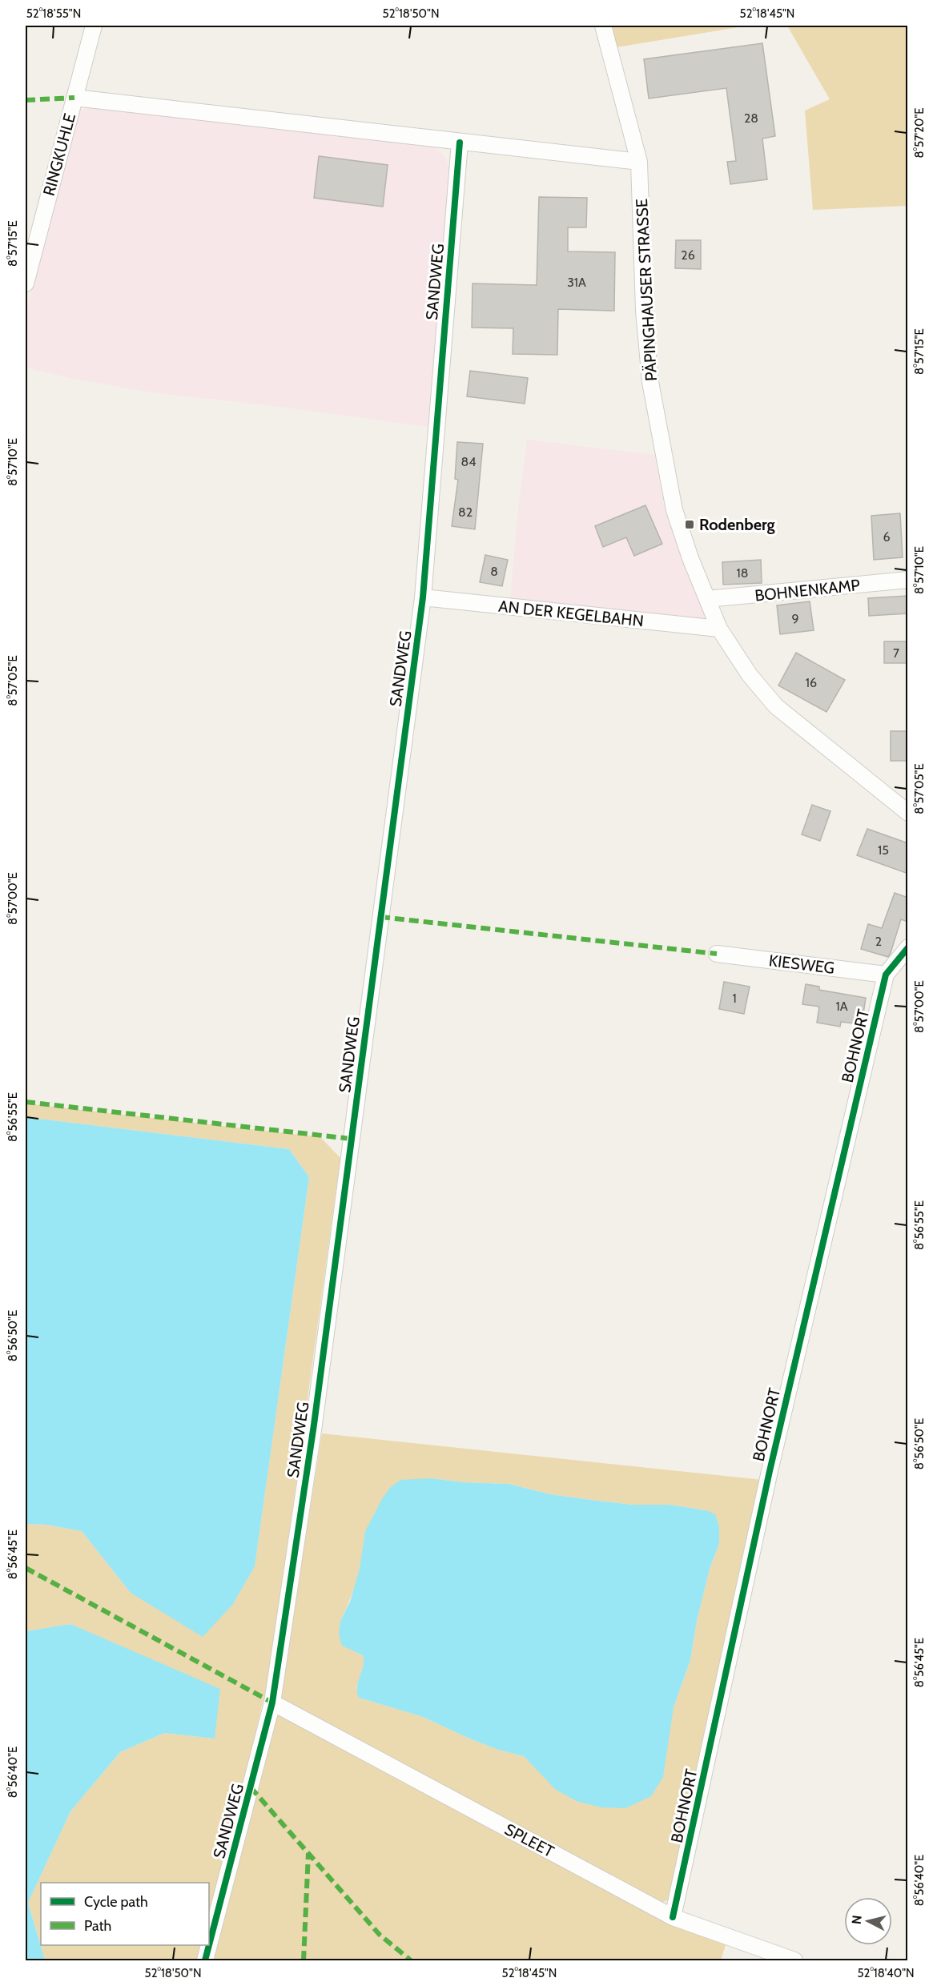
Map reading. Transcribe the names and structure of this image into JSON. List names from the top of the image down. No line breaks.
{"streets":{"street":["RINGKUHLE","SANDWEG","PÄPINGHAUSER STRASSE","BOHNENKAMP","AN DER KEGELBAHN","KIESWEG","BOHNORT","SPLEET"]},"crossings":[["SANDWEG","AN DER KEGELBAHN"],["SANDWEG","SPLEET"],["PÄPINGHAUSER STRASSE","BOHNENKAMP"],["PÄPINGHAUSER STRASSE","AN DER KEGELBAHN"],["KIESWEG","BOHNORT"],["BOHNORT","SPLEET"]],"places":{"transit":["Rodenberg"]},"house_numbers":["28","26","31A","84","82","6","8","18","9","7","16","15","2","1","1A"],"legend":["Cycle path","Path"],"north":"left","coordinates":["52°18'55\"N","52°18'50\"N","52°18'45\"N","8°57'20\"E","8°57'15\"E","8°57'10\"E","8°57'05\"E","8°57'00\"E","8°56'55\"E","8°56'50\"E","8°56'45\"E","8°56'40\"E","52°18'40\"N"]}
